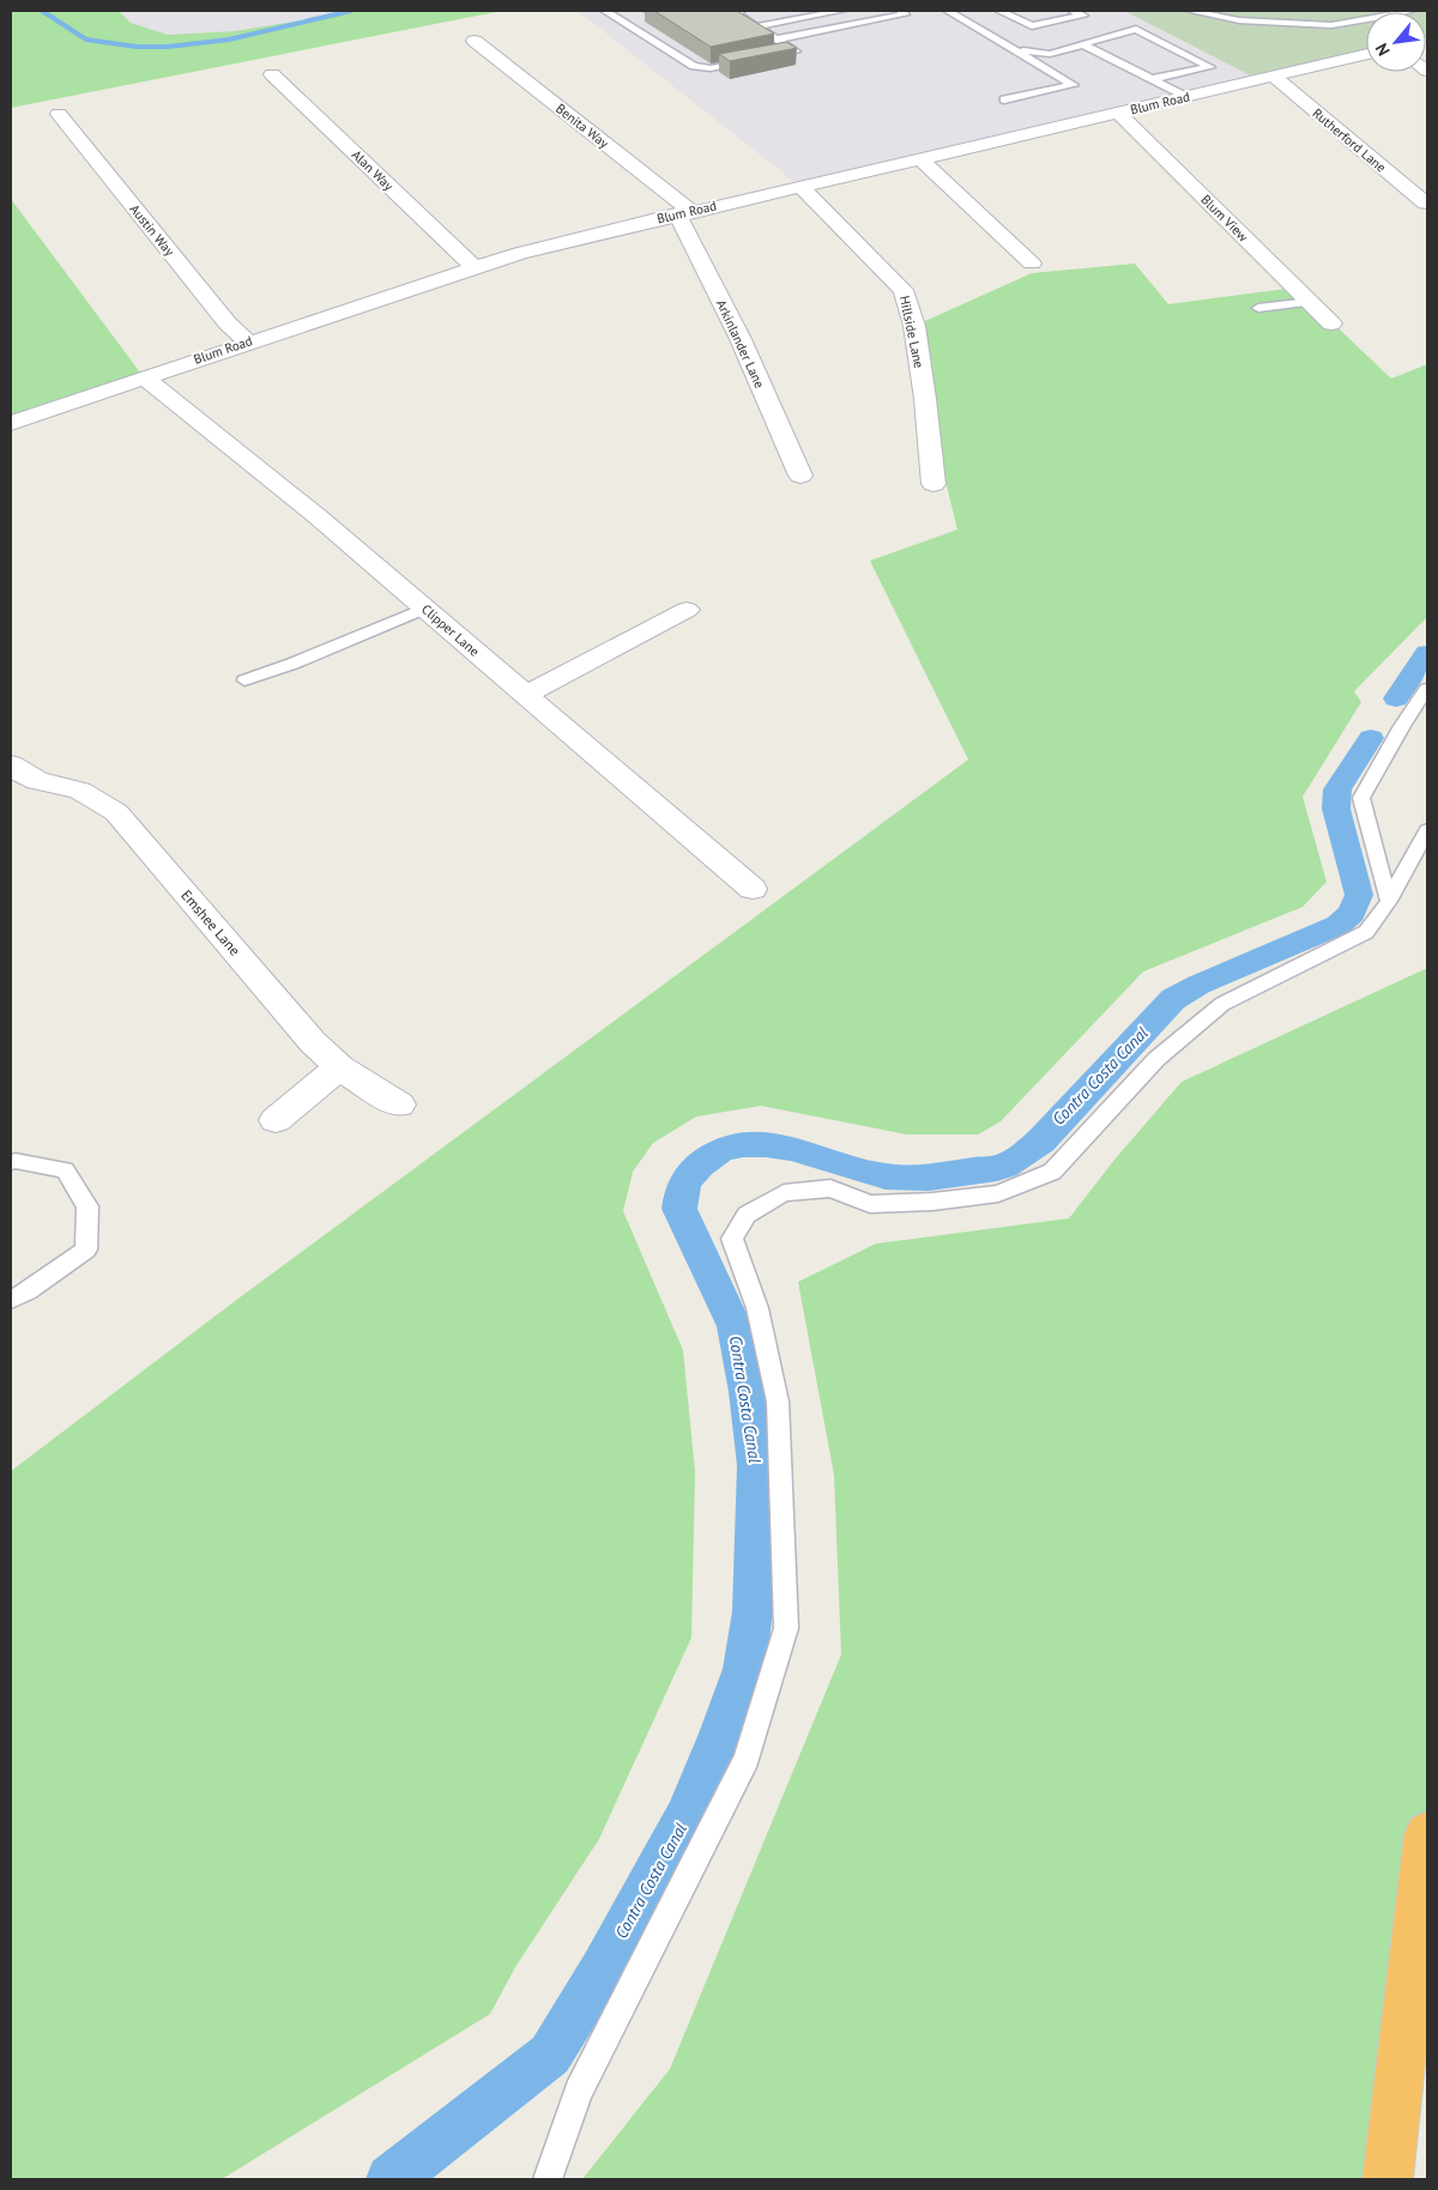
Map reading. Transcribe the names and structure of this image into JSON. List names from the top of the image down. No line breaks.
{"streets":{"street":["Blum Road","Benita Way","Rutherford Lane","Alan Way","Blum View","Austin Way","Hillside Lane","Arkinlander Lane","Clipper Lane","Emshee Lane"]},"crossings":[["Blum Road","Benita Way"],["Blum Road","Rutherford Lane"],["Blum Road","Alan Way"],["Blum Road","Blum View"],["Blum Road","Austin Way"],["Blum Road","Hillside Lane"],["Blum Road","Arkinlander Lane"],["Blum Road","Clipper Lane"],["Benita Way","Arkinlander Lane"]],"water":["Contra Costa Canal"],"north":"bottom left"}
